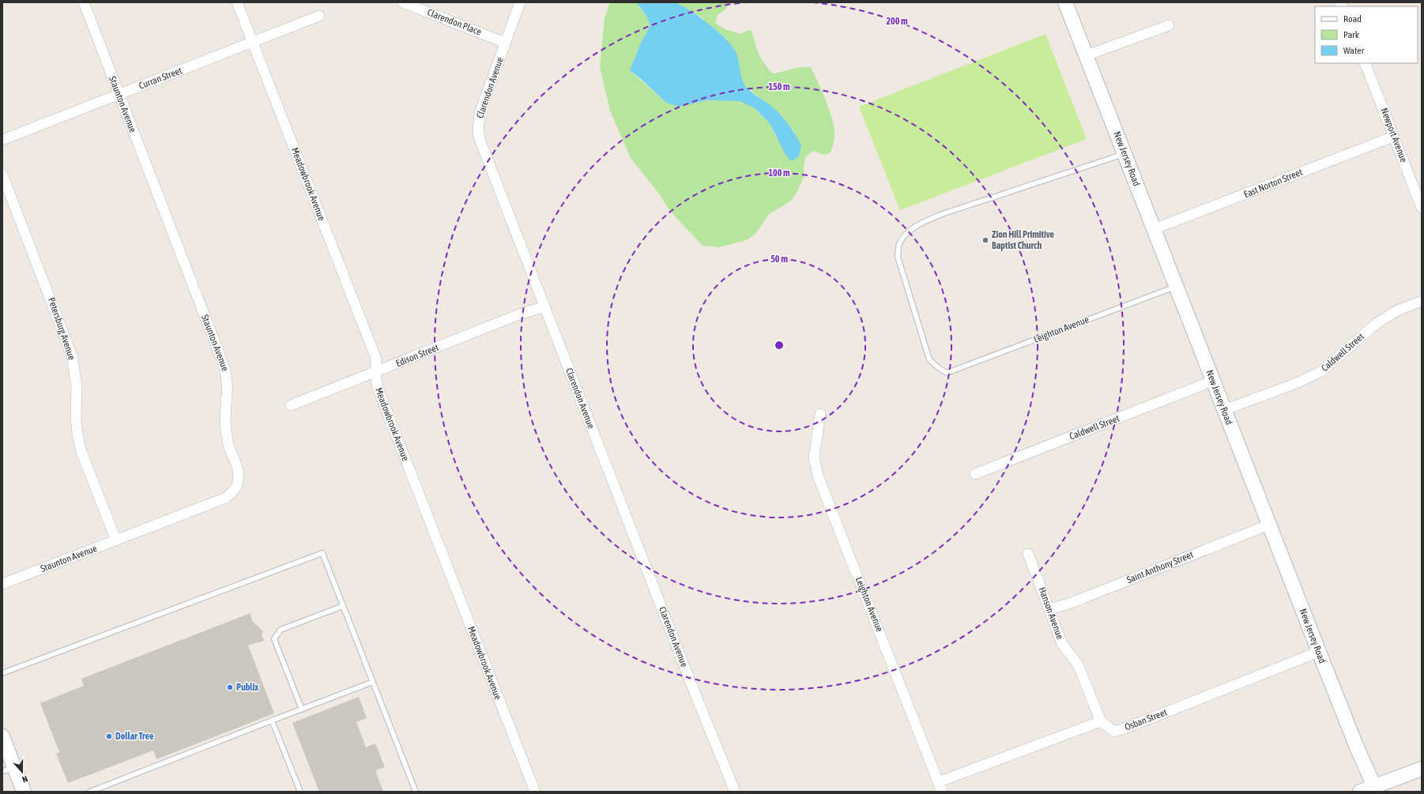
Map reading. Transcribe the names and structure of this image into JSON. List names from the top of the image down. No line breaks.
{"streets":{"street":["Clarendon Place","Curran Street","Clarendon Avenue","Staunton Avenue","Newport Avenue","New Jersey Road","East Norton Street","Meadowbrook Avenue","Petersburg Avenue","Leighton Avenue","Caldwell Street","Edison Street","Saint Anthony Street","Hanson Avenue","Osban Street"]},"crossings":[["Clarendon Place","Clarendon Avenue"],["Curran Street","Staunton Avenue"],["Curran Street","Meadowbrook Avenue"],["Clarendon Avenue","Edison Street"],["Staunton Avenue","Petersburg Avenue"],["Newport Avenue","East Norton Street"],["New Jersey Road","East Norton Street"],["New Jersey Road","Leighton Avenue"],["New Jersey Road","Caldwell Street"],["New Jersey Road","Saint Anthony Street"],["New Jersey Road","Osban Street"],["Meadowbrook Avenue","Edison Street"],["Saint Anthony Street","Hanson Avenue"],["Hanson Avenue","Osban Street"]],"places":["Zion Hill Primitive Baptist Church","Publix","Dollar Tree"],"legend":["Road","Park","Water"],"north":"bottom","rings":["200 m","150 m","100 m","50 m"]}
